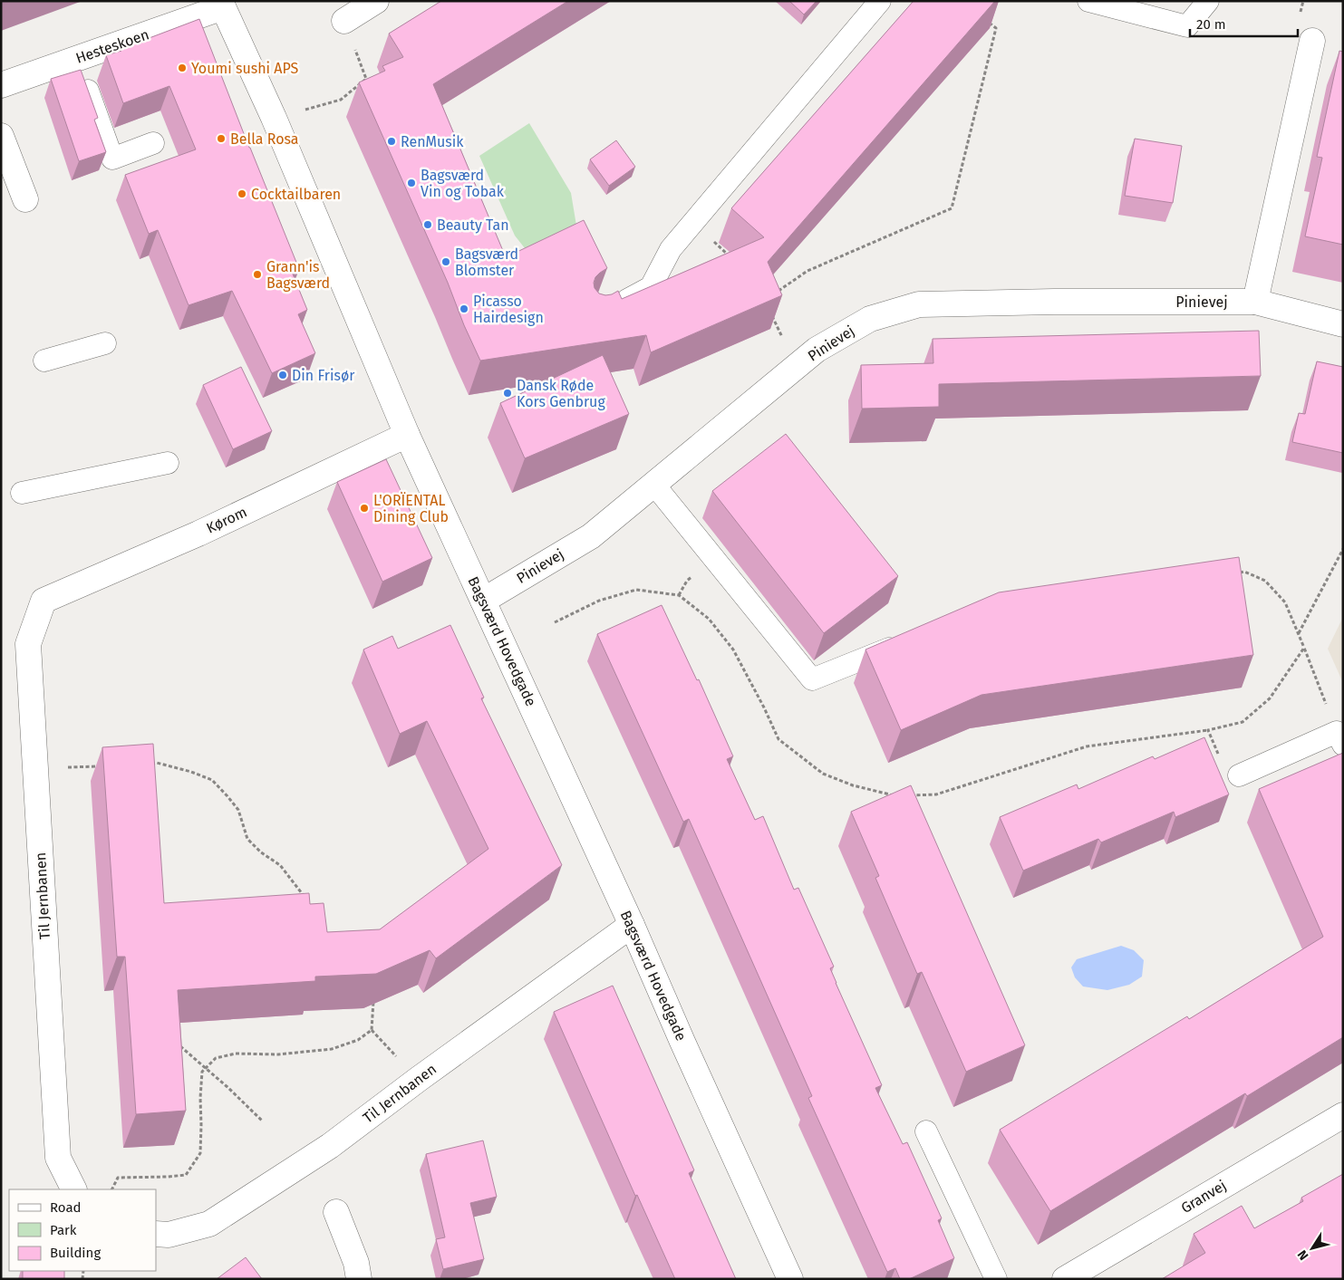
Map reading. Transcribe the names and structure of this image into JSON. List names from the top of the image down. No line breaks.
{"streets":{"street":["Hesteskoen","Pinievej","Kørom","Bagsværd Hovedgade","Til Jernbanen","Granvej"]},"crossings":[["Hesteskoen","Bagsværd Hovedgade"],["Pinievej","Bagsværd Hovedgade"],["Kørom","Bagsværd Hovedgade"],["Kørom","Til Jernbanen"],["Bagsværd Hovedgade","Til Jernbanen"]],"places":["Youmi sushi APS","Bella Rosa","RenMusik","Bagsværd Vin og Tobak","Cocktailbaren","Beauty Tan","Bagsværd Blomster","Grann'is Bagsværd","Picasso Hairdesign","Din Frisør","Dansk Røde Kors Genbrug","L'ORÏENTAL Dining Club"],"legend":["Road","Park","Building"],"scale_bar":"20 m","north":"bottom left"}
